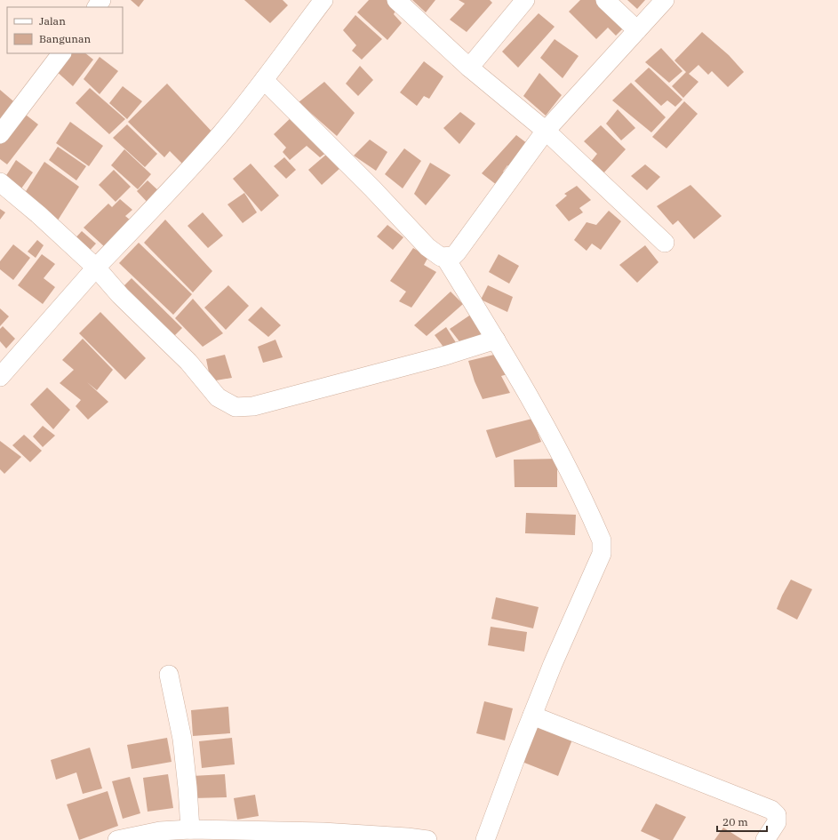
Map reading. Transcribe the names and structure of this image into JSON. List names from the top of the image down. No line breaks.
{"legend":["Jalan","Bangunan"],"scale_bar":"20 m"}
